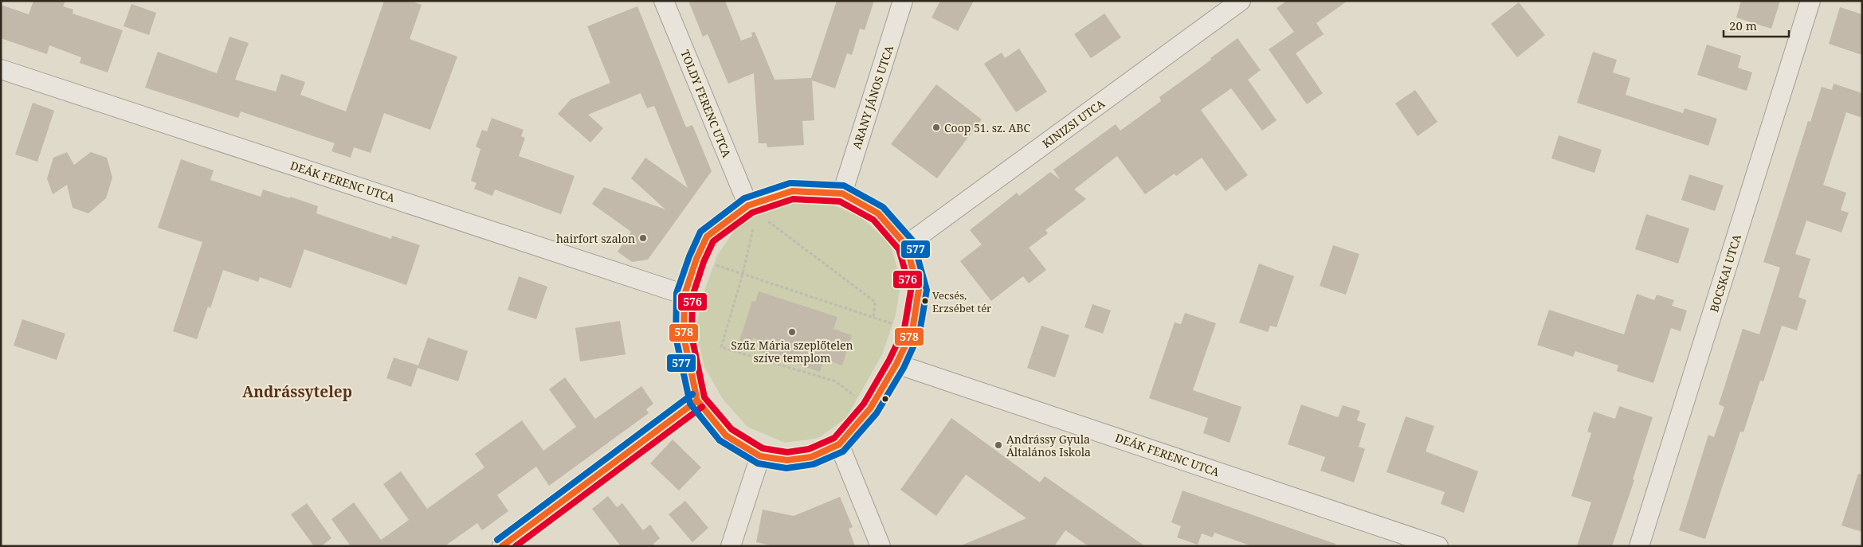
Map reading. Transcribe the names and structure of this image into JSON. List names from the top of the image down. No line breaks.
{"streets":{"street":["ARANY JÁNOS UTCA","TOLDY FERENC UTCA","KINIZSI UTCA","DEÁK FERENC UTCA","BOCSKAI UTCA"]},"districts":["Andrássytelep"],"places":["Coop 51. sz. ABC","hairfort szalon","Vecsés, Erzsébet tér","Szűz Mária szeplőtelen szíve templom","Andrássy Gyula Általános Iskola"],"lines":["transit line 577","transit line 578","transit line 576"],"scale_bar":"20 m"}
